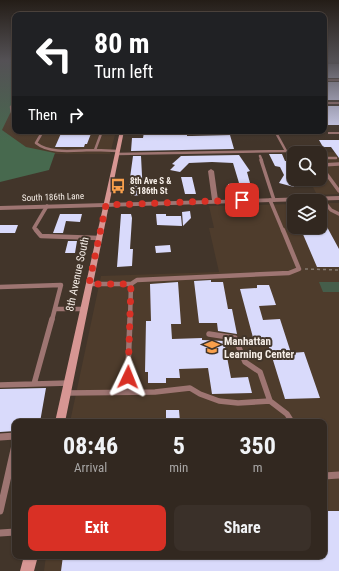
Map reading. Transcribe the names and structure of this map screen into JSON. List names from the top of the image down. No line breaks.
{"streets":{"street":["South 186th Lane","8th Avenue South"]},"crossings":[["South 186th Lane","8th Avenue South"]],"places":{"bus stop":["8th Ave S & S 186th St"],"school or university":["Manhattan Learning Center"]},"page":{"turn":["80 m","Turn left"],"then":"Then","eta":["08:46","Arrival","5","min","350","m"],"buttons":["Exit","Share"]}}
